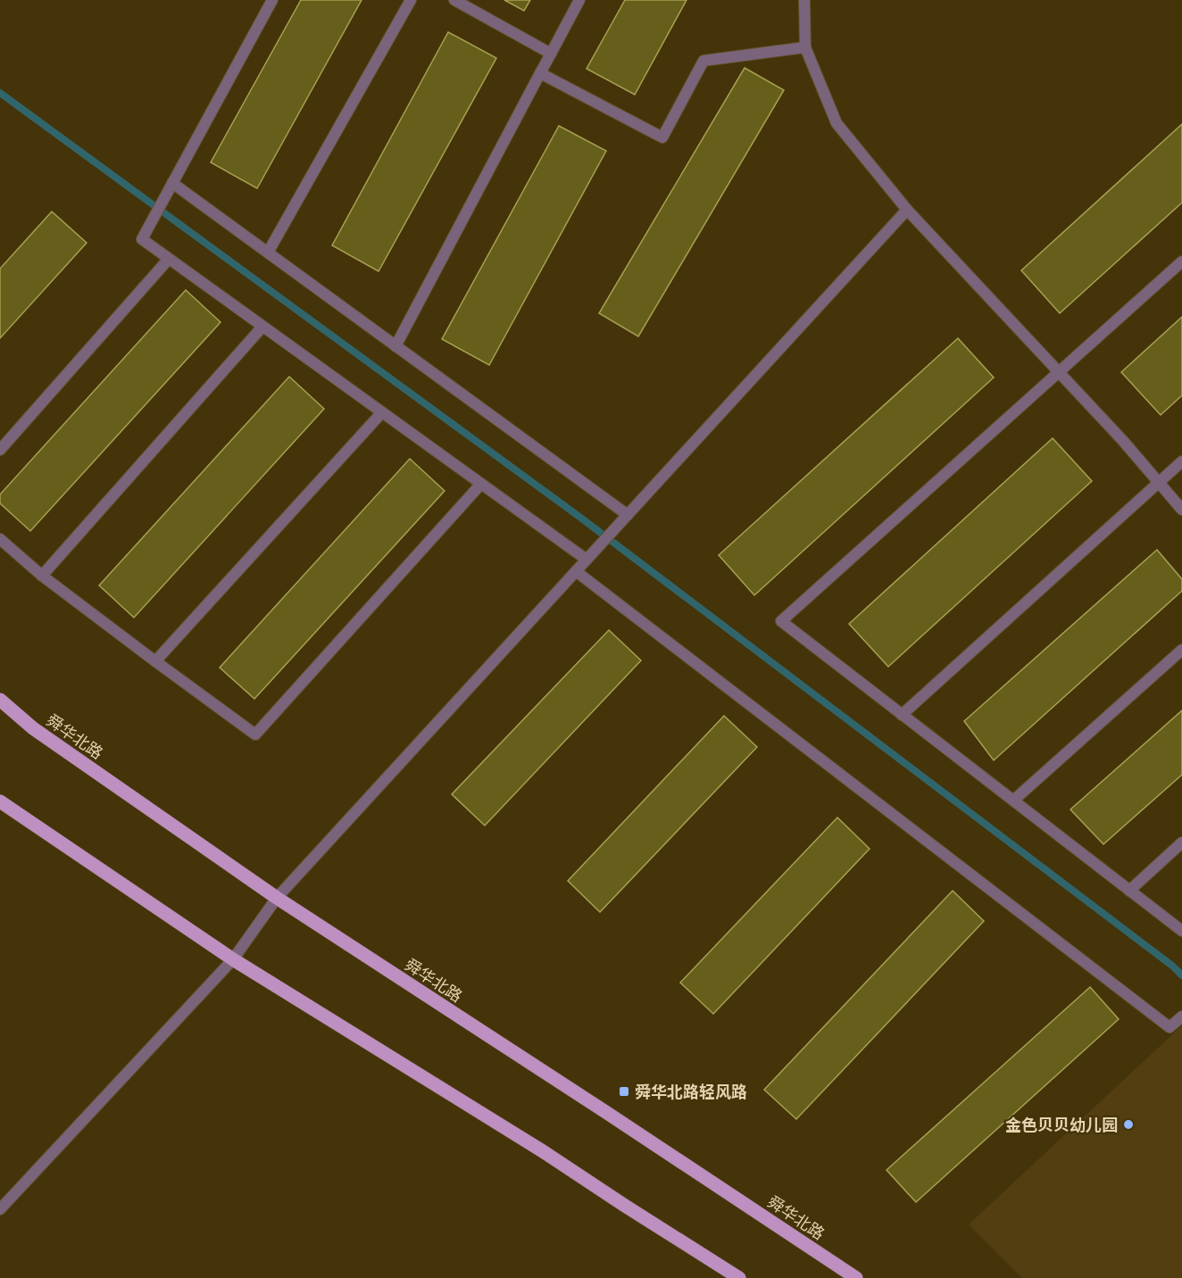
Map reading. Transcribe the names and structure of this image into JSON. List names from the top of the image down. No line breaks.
{"streets":{"main road":["舜华北路"]},"places":{"transit":["舜华北路轻风路"],"other":["金色贝贝幼儿园"]}}
